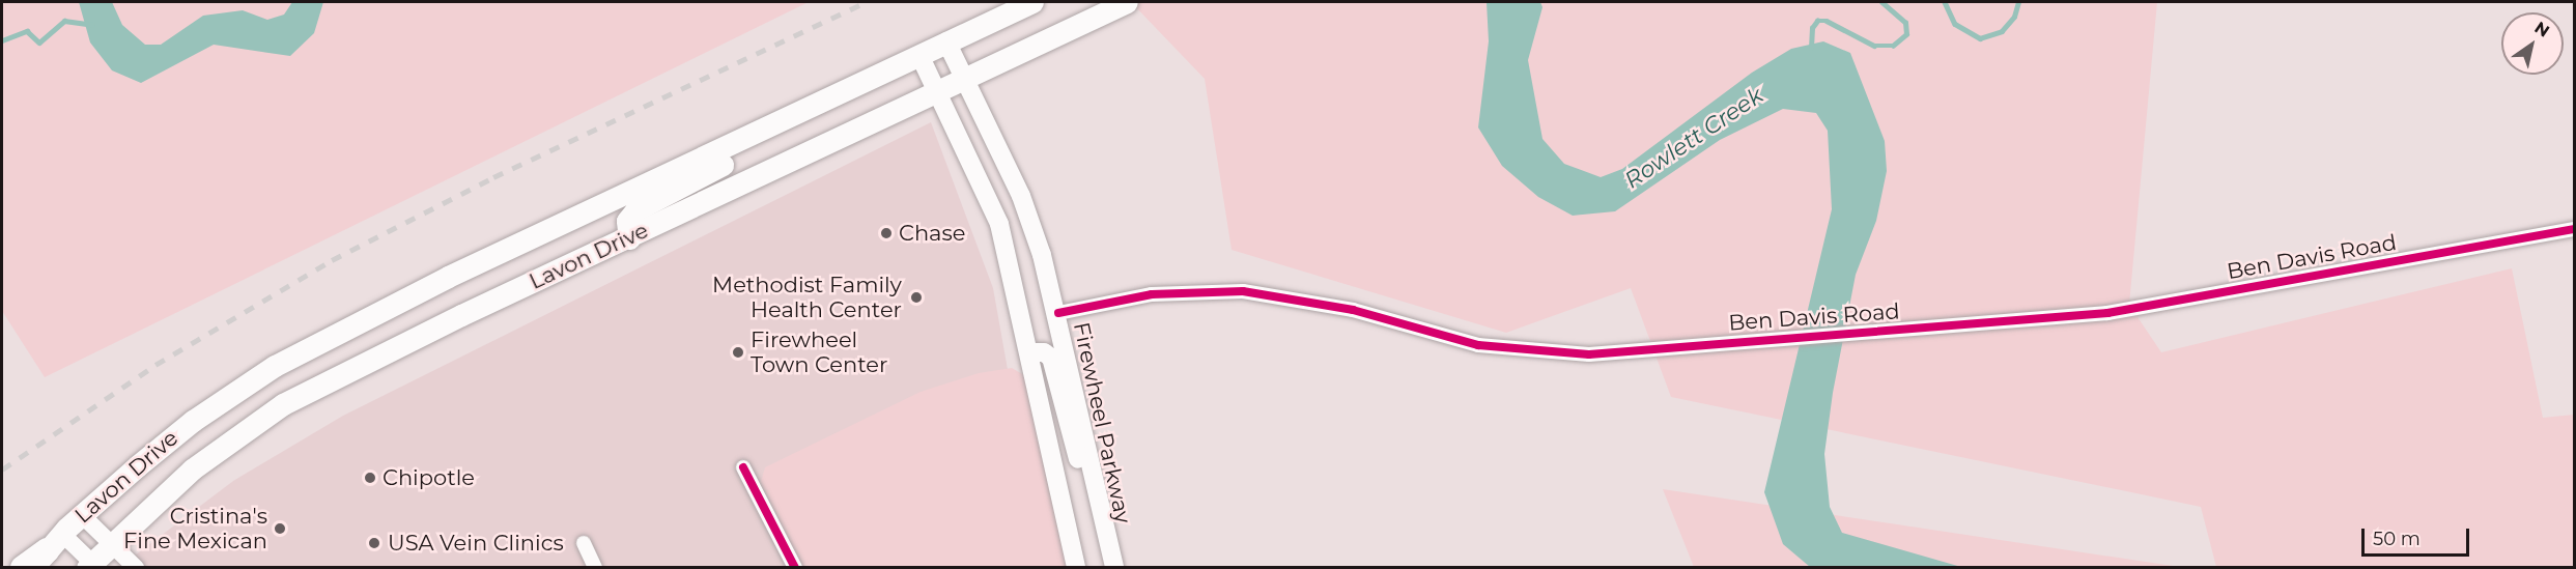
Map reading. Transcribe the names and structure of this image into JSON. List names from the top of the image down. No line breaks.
{"streets":{"main road":["Lavon Drive","Firewheel Parkway"],"street":["Ben Davis Road"]},"crossings":[["Lavon Drive","Firewheel Parkway"],["Ben Davis Road","Firewheel Parkway"]],"water":["Rowlett Creek"],"places":["Chase","Methodist Family Health Center","Firewheel Town Center","Chipotle","Cristina's Fine Mexican","USA Vein Clinics"],"scale_bar":"50 m","north":"top right"}
